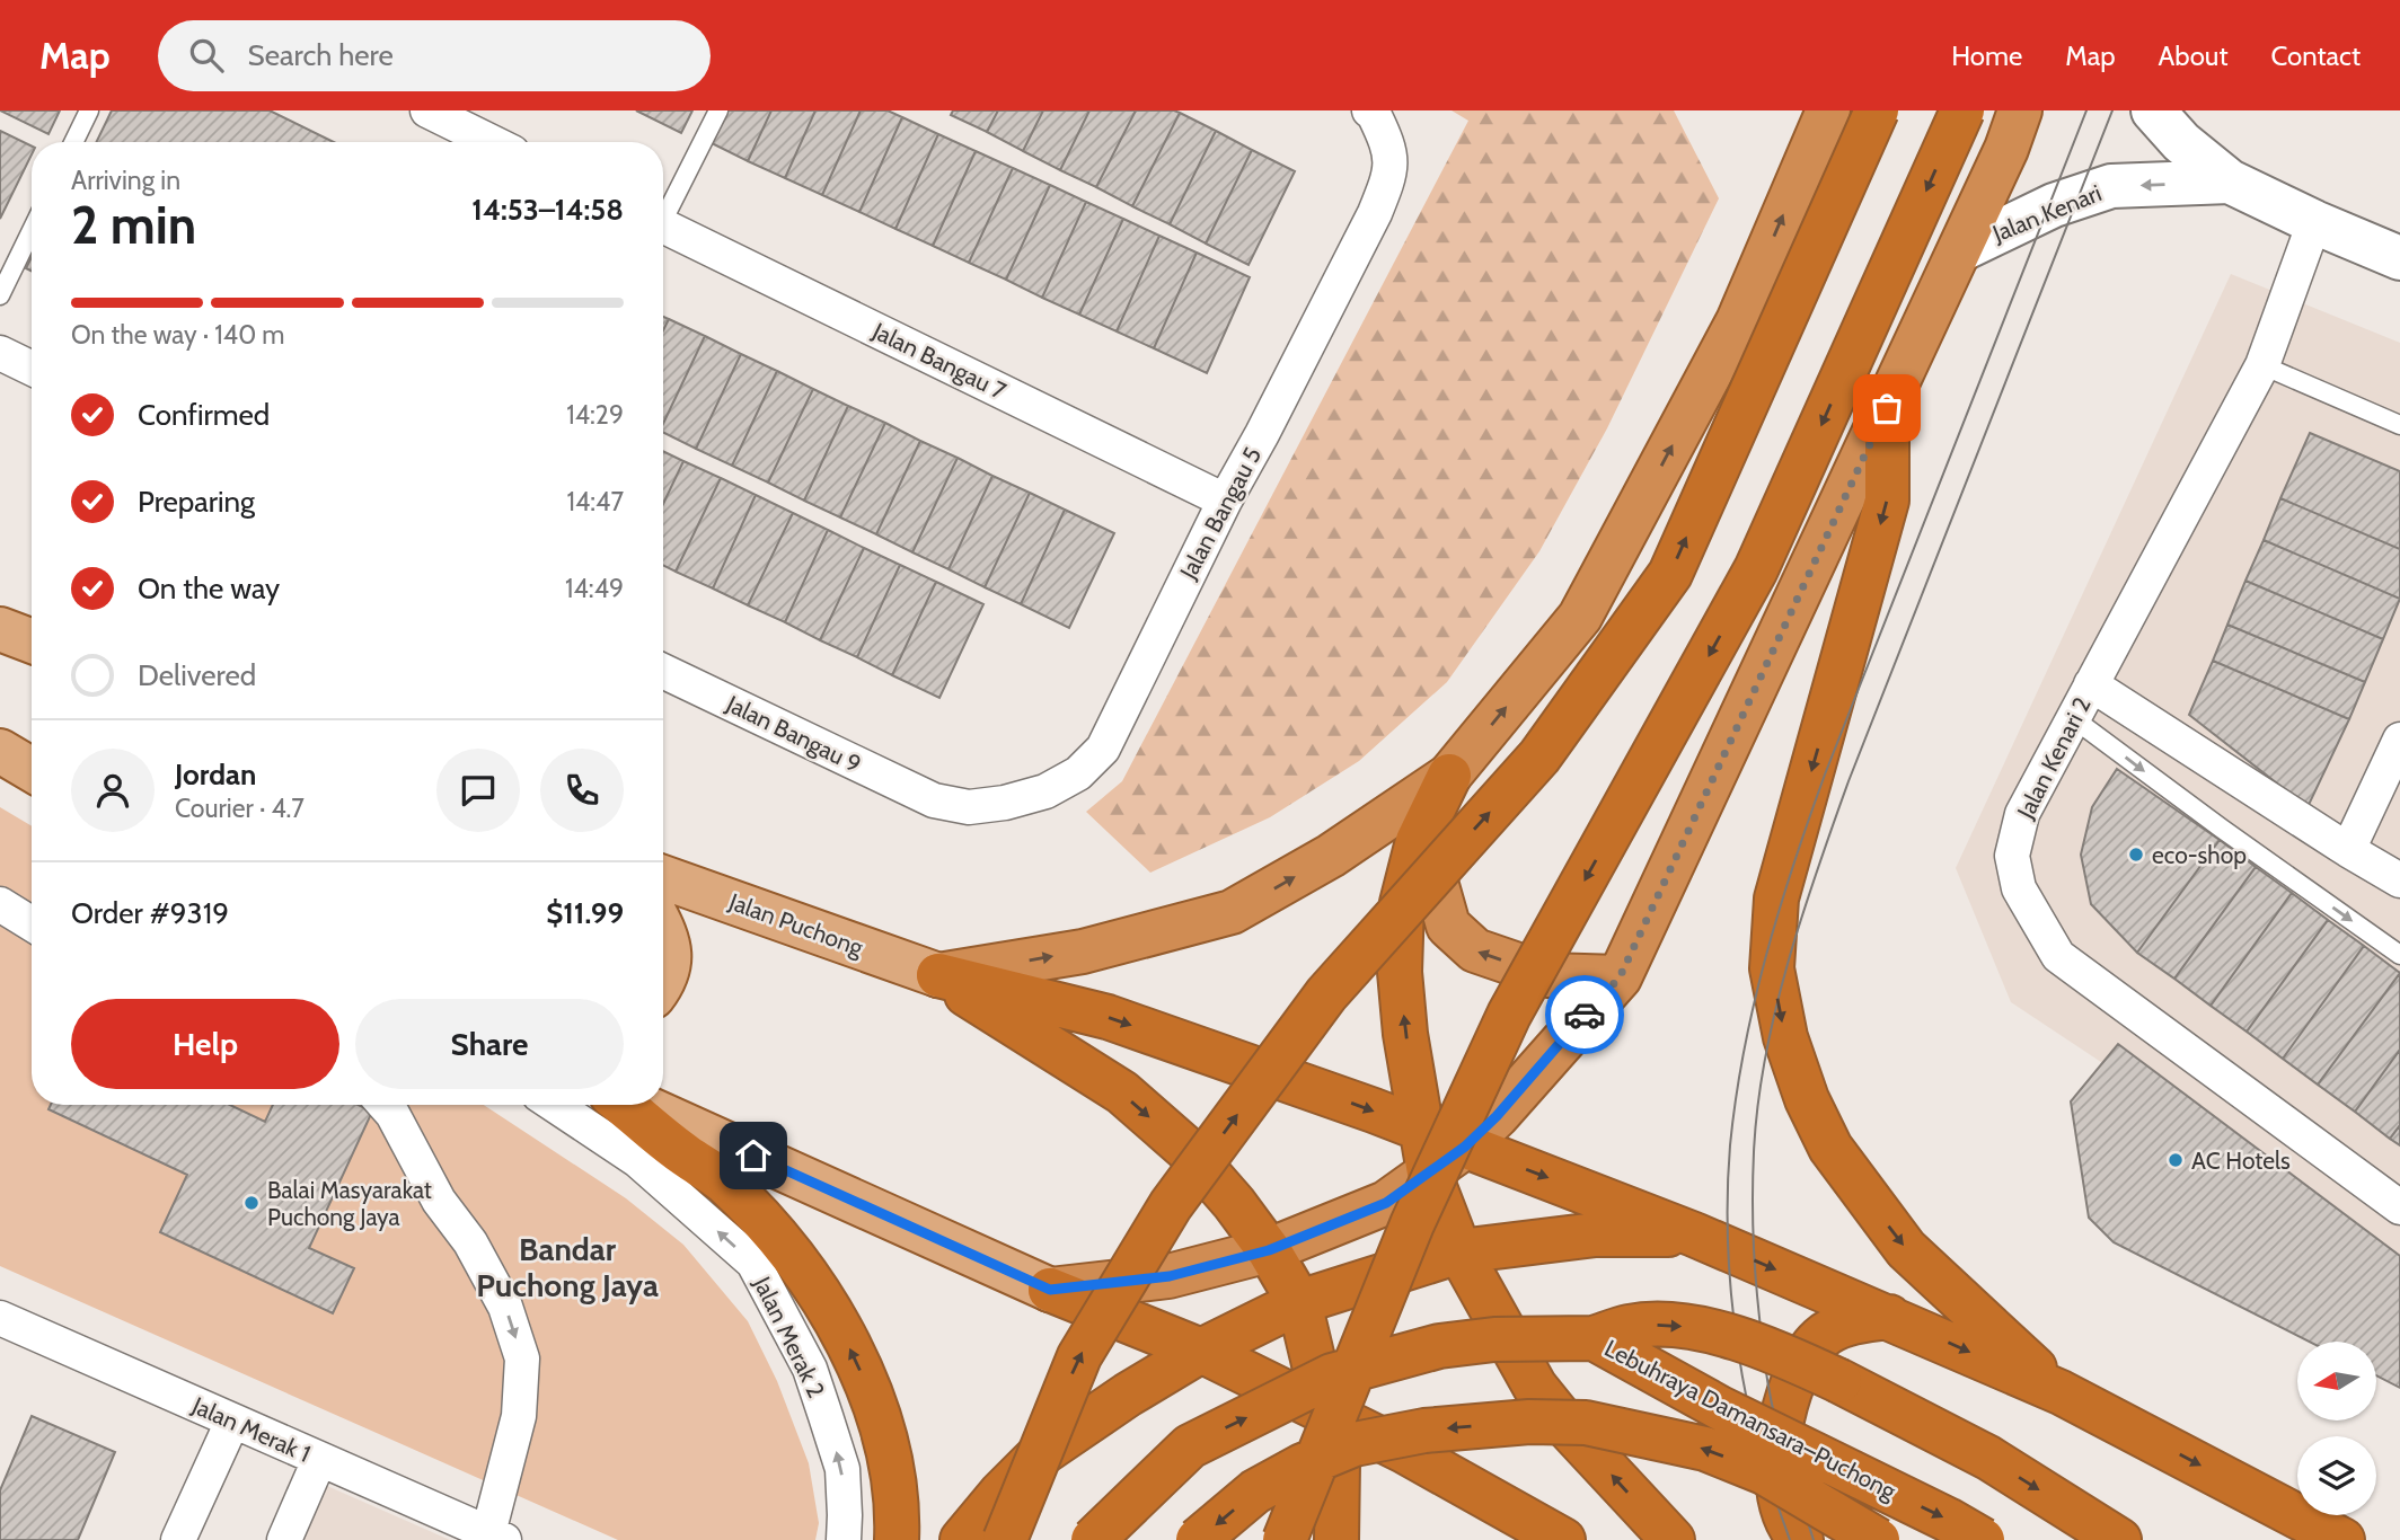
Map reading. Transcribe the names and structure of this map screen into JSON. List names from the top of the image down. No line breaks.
{"streets":{"highway":["Lebuhraya Damansara–Puchong"],"main road":["Jalan Puchong"],"street":["Jalan Kenari","Jalan Bangau 7","Jalan Bangau 5","Jalan Bangau 9","Jalan Kenari 2","Jalan Merak 2","Jalan Merak 1"]},"crossings":[["Jalan Kenari","Jalan Kenari 2"],["Jalan Bangau 7","Jalan Bangau 5"],["Jalan Bangau 5","Jalan Bangau 9"]],"one_way":["Jalan Kenari","Jalan Merak 2"],"districts":["Bandar Puchong Jaya"],"places":["eco-shop","AC Hotels","Balai Masyarakat Puchong Jaya"],"north":"left","page":{"header":"Map","search":"Search here","nav":["Home","Map","About","Contact"],"heading":["2 min","Arriving in","14:53–14:58"],"panel":["Jordan","Courier · 4.7","Order #9319","$11.99"],"bar":"On the way · 140 m","list":[["Confirmed","14:29"],["Preparing","14:47"],["On the way","14:49"],"Delivered"],"buttons":["Help","Share"]}}
